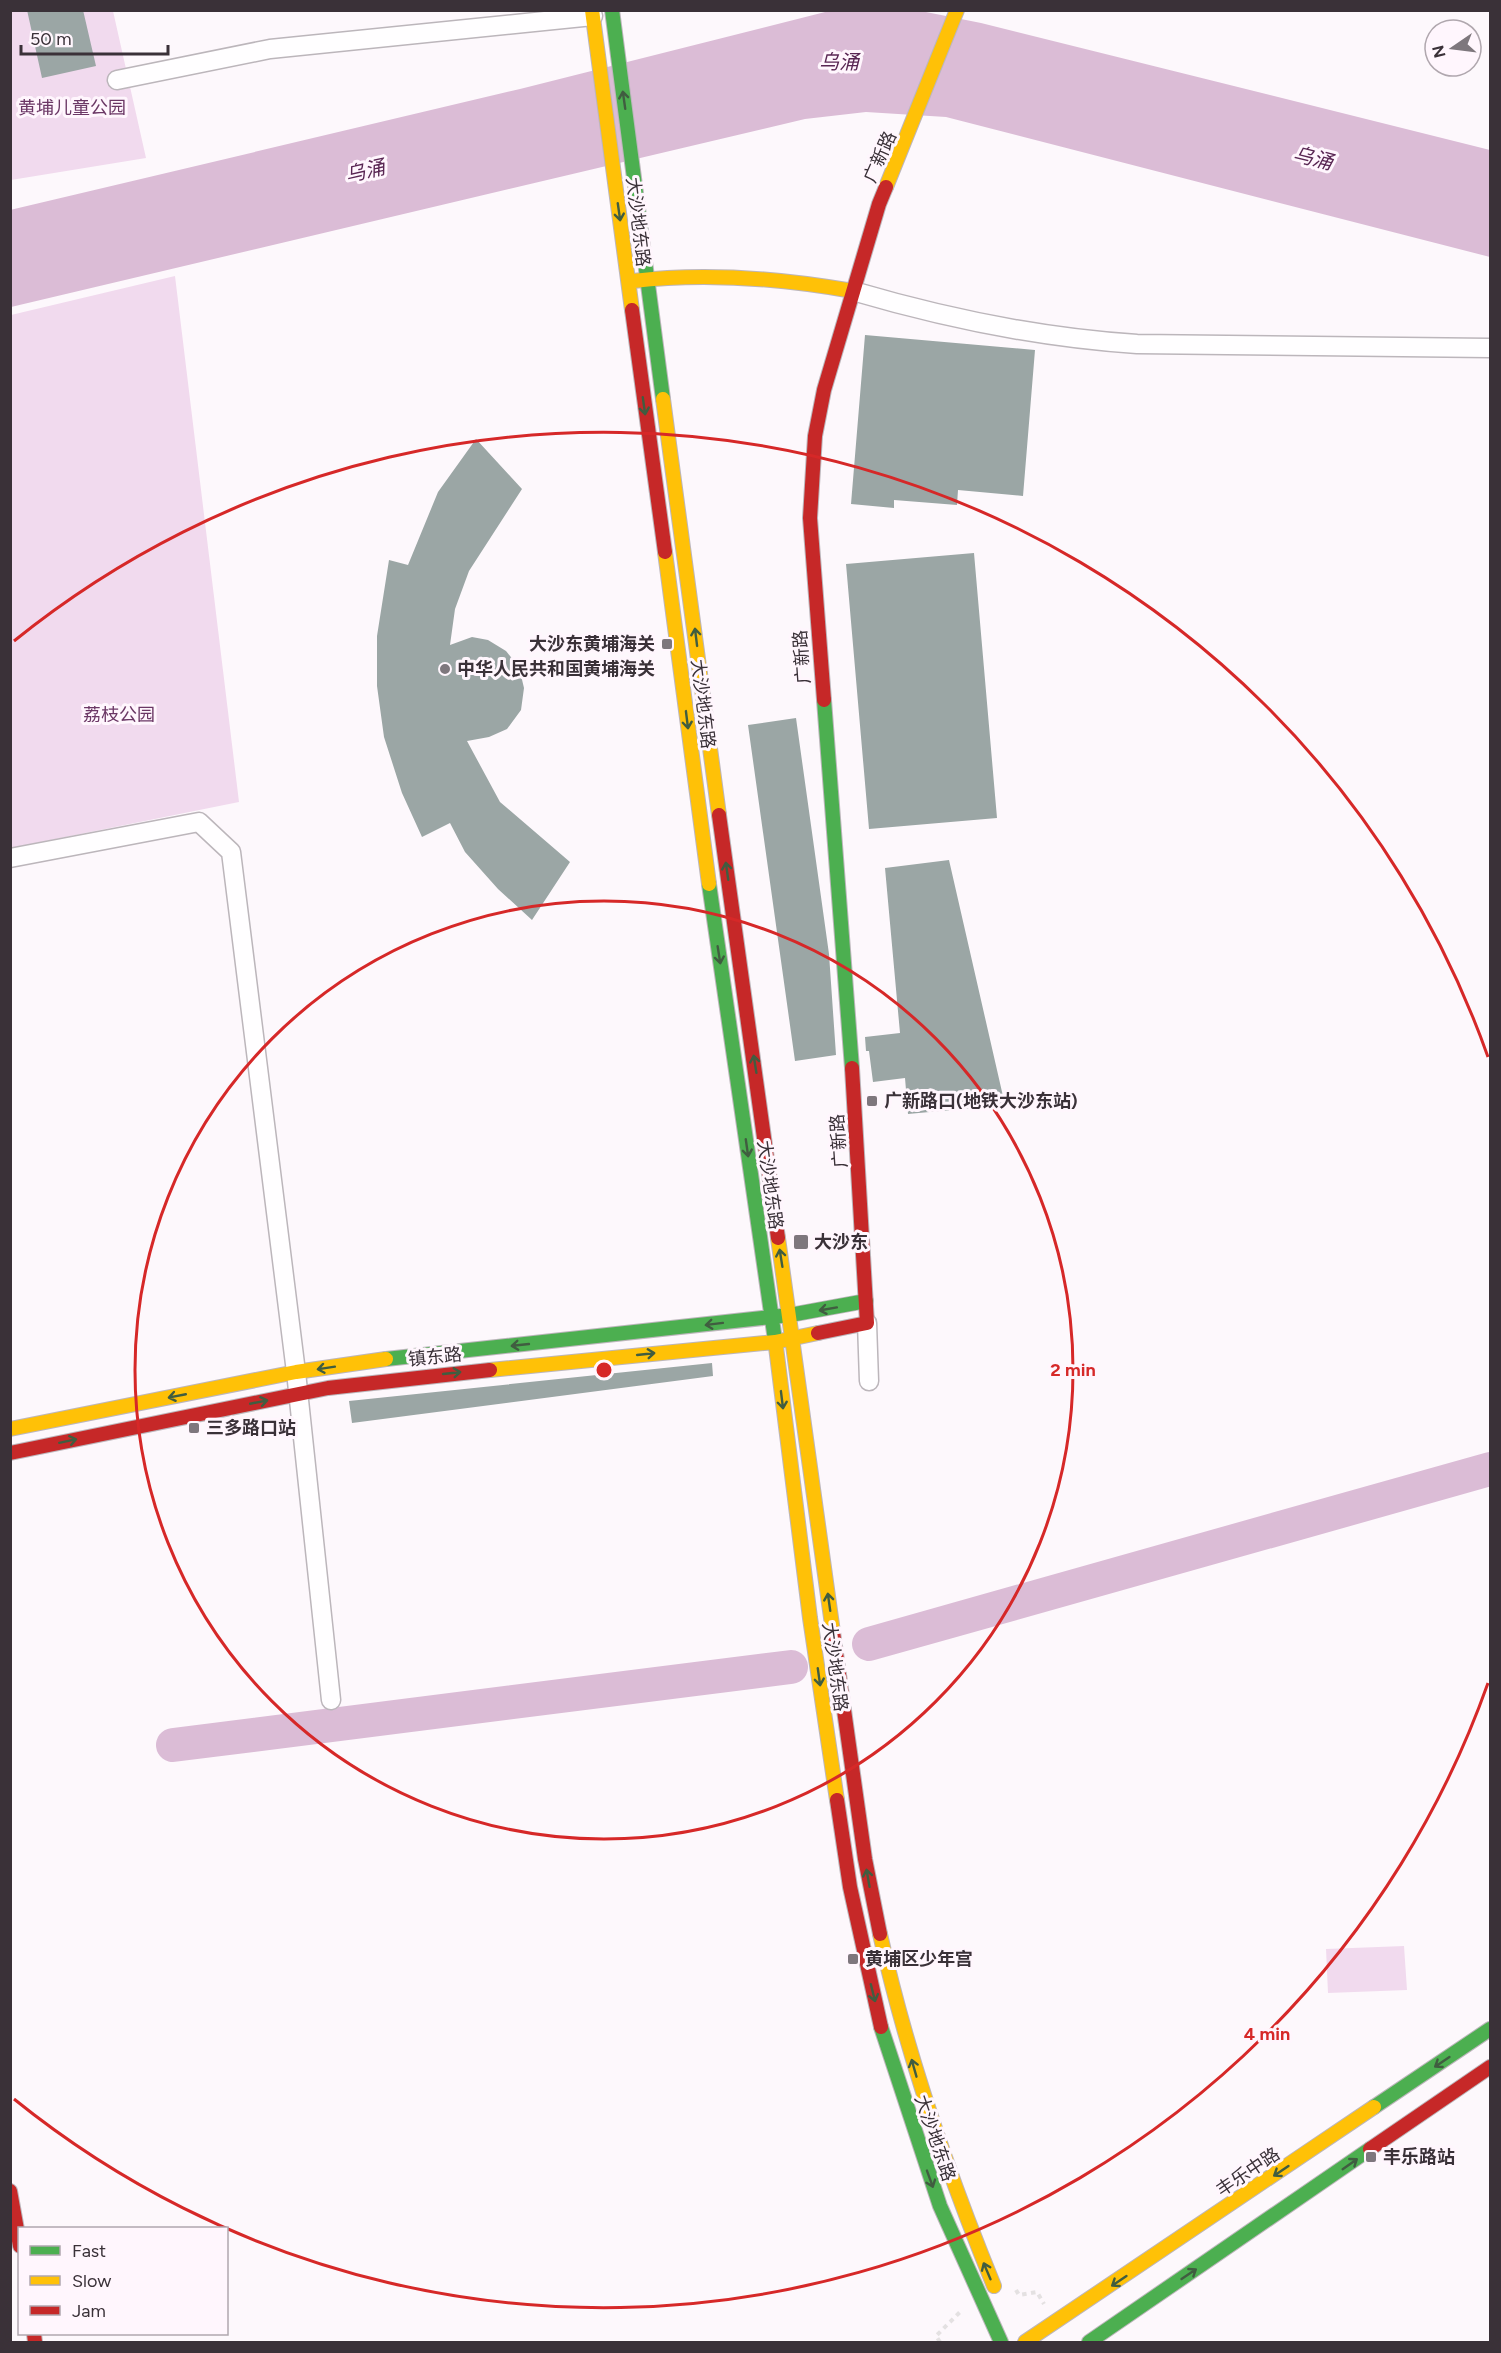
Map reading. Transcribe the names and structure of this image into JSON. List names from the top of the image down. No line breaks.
{"streets":{"main road":["广新路","大沙地东路","镇东路","丰乐中路"]},"crossings":[["广新路","镇东路"],["大沙地东路","镇东路"]],"water":["乌涌"],"parks":["黄埔儿童公园","荔枝公园"],"places":{"transit":["大沙东黄埔海关","广新路口(地铁大沙东站)","大沙东","三多路口站","黄埔区少年宫","丰乐路站"],"other":["中华人民共和国黄埔海关"]},"legend":["Fast","Slow","Jam"],"scale_bar":"50 m","north":"left","rings":["2 min","4 min"]}
